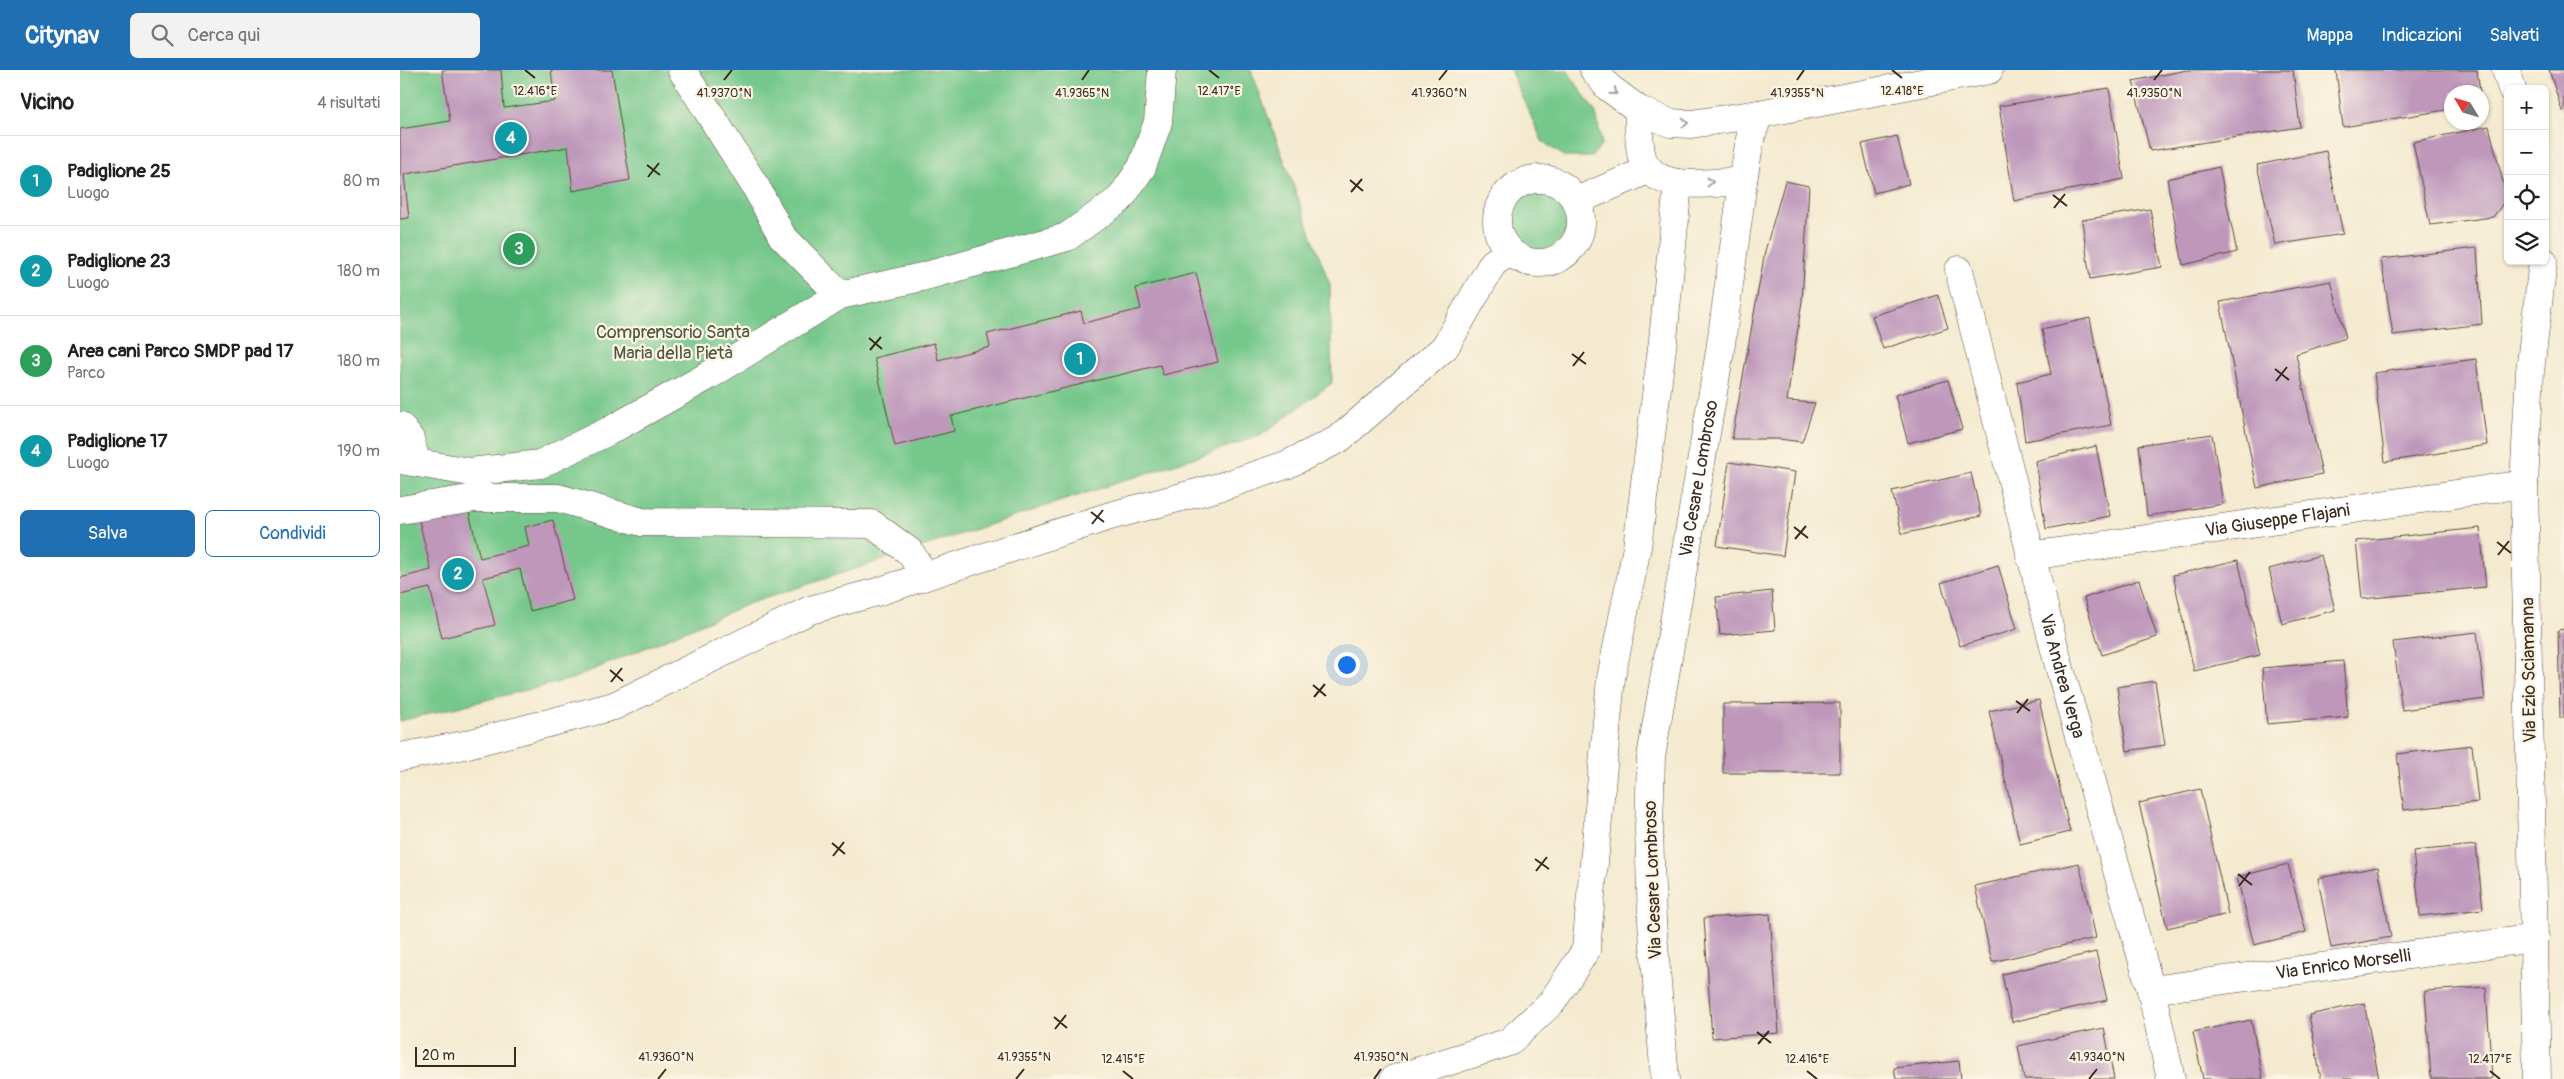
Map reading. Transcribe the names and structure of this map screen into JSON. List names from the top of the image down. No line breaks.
{"streets":{"street":["Via Cesare Lombroso","Via Giuseppe Flajani","Via Ezio Sciamanna","Via Andrea Verga","Via Enrico Morselli"]},"crossings":[["Via Giuseppe Flajani","Via Ezio Sciamanna"],["Via Giuseppe Flajani","Via Andrea Verga"],["Via Ezio Sciamanna","Via Enrico Morselli"],["Via Andrea Verga","Via Enrico Morselli"]],"parks":["Comprensorio Santa Maria della Pietà"],"scale_bar":"20 m","north":"top left","page":{"header":"Citynav","search":"Cerca qui","nav":["Mappa","Indicazioni","Salvati"],"heading":["Vicino","4 risultati"],"map_buttons":["+","−"],"pins":["4","3","1","2"],"list":[{"mark":"1","name":"Padiglione 25","note":"Luogo","value":"80 m"},{"mark":"2","name":"Padiglione 23","note":"Luogo","value":"180 m"},{"mark":"3","name":"Area cani Parco SMDP pad 17","note":"Parco","value":"180 m"},{"mark":"4","name":"Padiglione 17","note":"Luogo","value":"190 m"}],"buttons":["Salva","Condividi"],"scale":"20 m"},"coordinates":["12.416°E","12.417°E","12.418°E","41.9360°N","41.9355°N","41.9350°N","41.9370°N","41.9365°N","41.9340°N","12.415°E"]}
